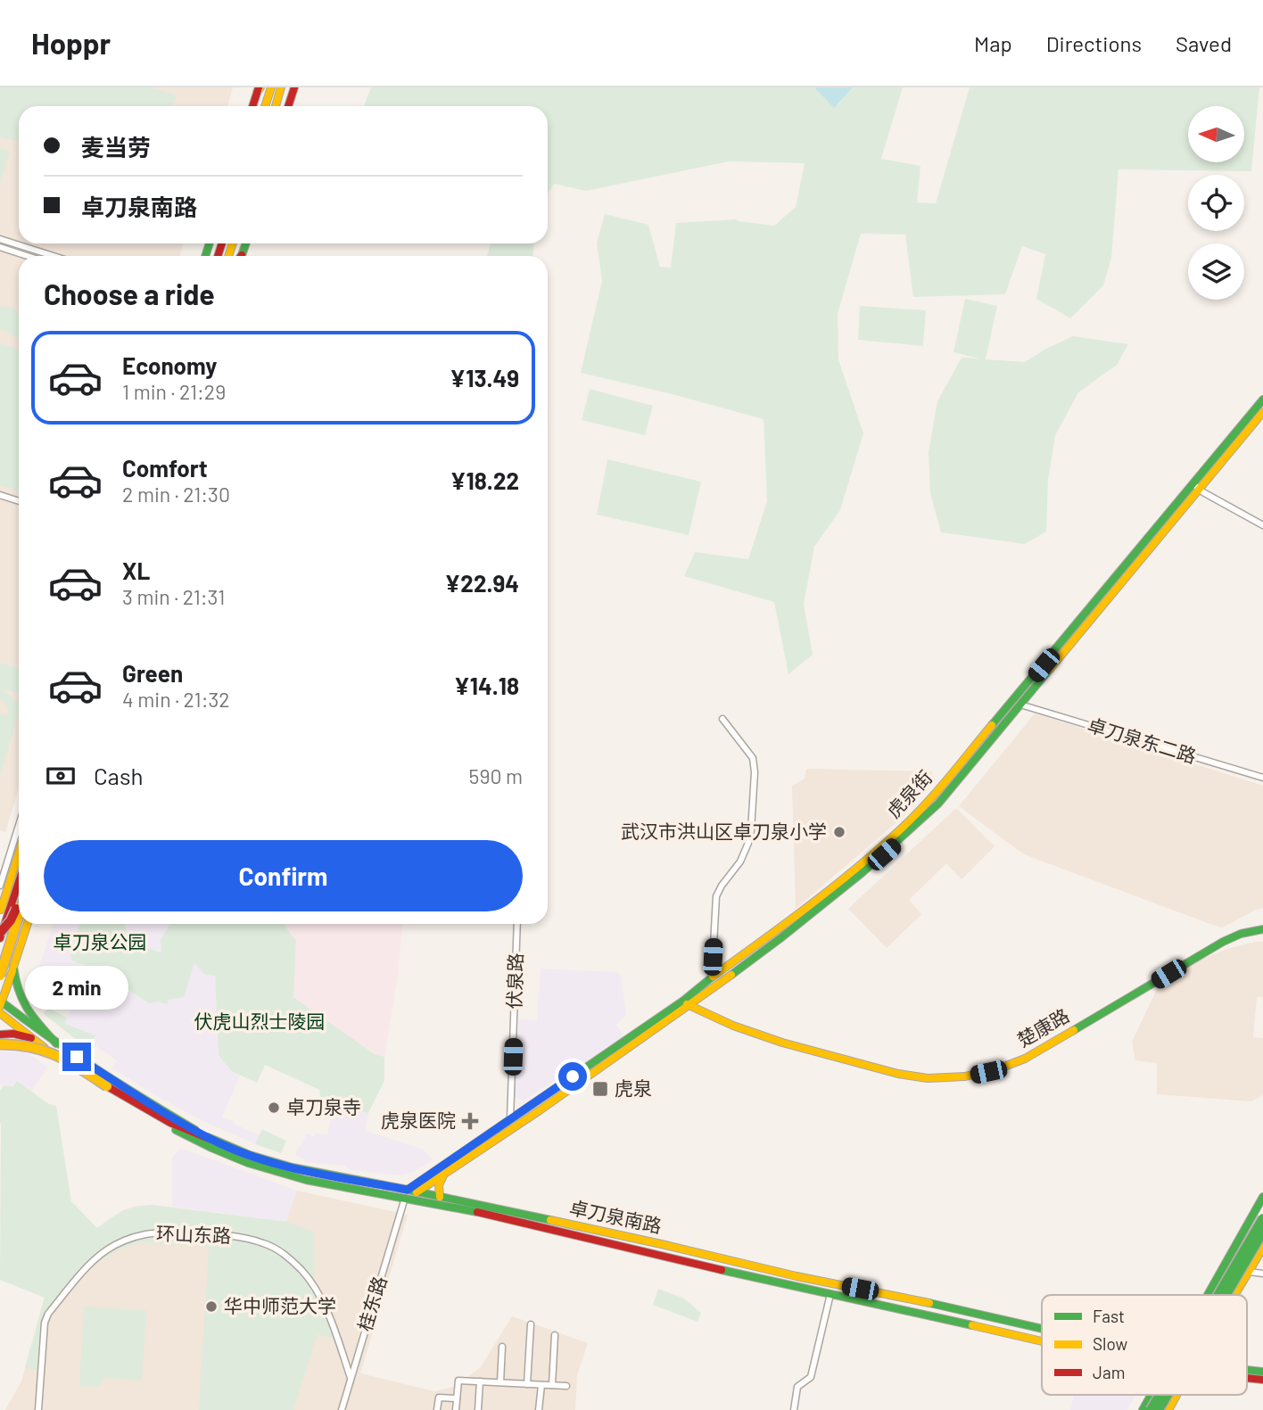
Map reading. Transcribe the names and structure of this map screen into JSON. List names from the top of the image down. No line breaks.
{"streets":{"main road":["虎泉街","楚康路","卓刀泉南路"],"street":["卓刀泉东二路","伏泉路","环山东路","桂东路"]},"crossings":[["卓刀泉东二路","虎泉街"],["虎泉街","伏泉路"],["虎泉街","楚康路"],["虎泉街","卓刀泉南路"],["虎泉街","桂东路"],["卓刀泉南路","桂东路"],["环山东路","桂东路"]],"parks":["卓刀泉公园","伏虎山烈士陵园"],"places":{"other":["武汉市洪山区卓刀泉小学","卓刀泉寺","华中师范大学"],"transit":["虎泉"],"health":["虎泉医院"]},"legend":["Fast","Slow","Jam"],"north":"left","page":{"header":"Hoppr","nav":["Map","Directions","Saved"],"banner":["麦当劳","卓刀泉南路"],"heading":"Choose a ride","list":[{"name":"Economy","note":"1 min · 21:29","value":"¥13.49"},{"name":"Comfort","note":"2 min · 21:30","value":"¥18.22"},{"name":"XL","note":"3 min · 21:31","value":"¥22.94"},{"name":"Green","note":"4 min · 21:32","value":"¥14.18"}],"pay":["Cash","590 m"],"buttons":"Confirm","bubble":"2 min"}}
